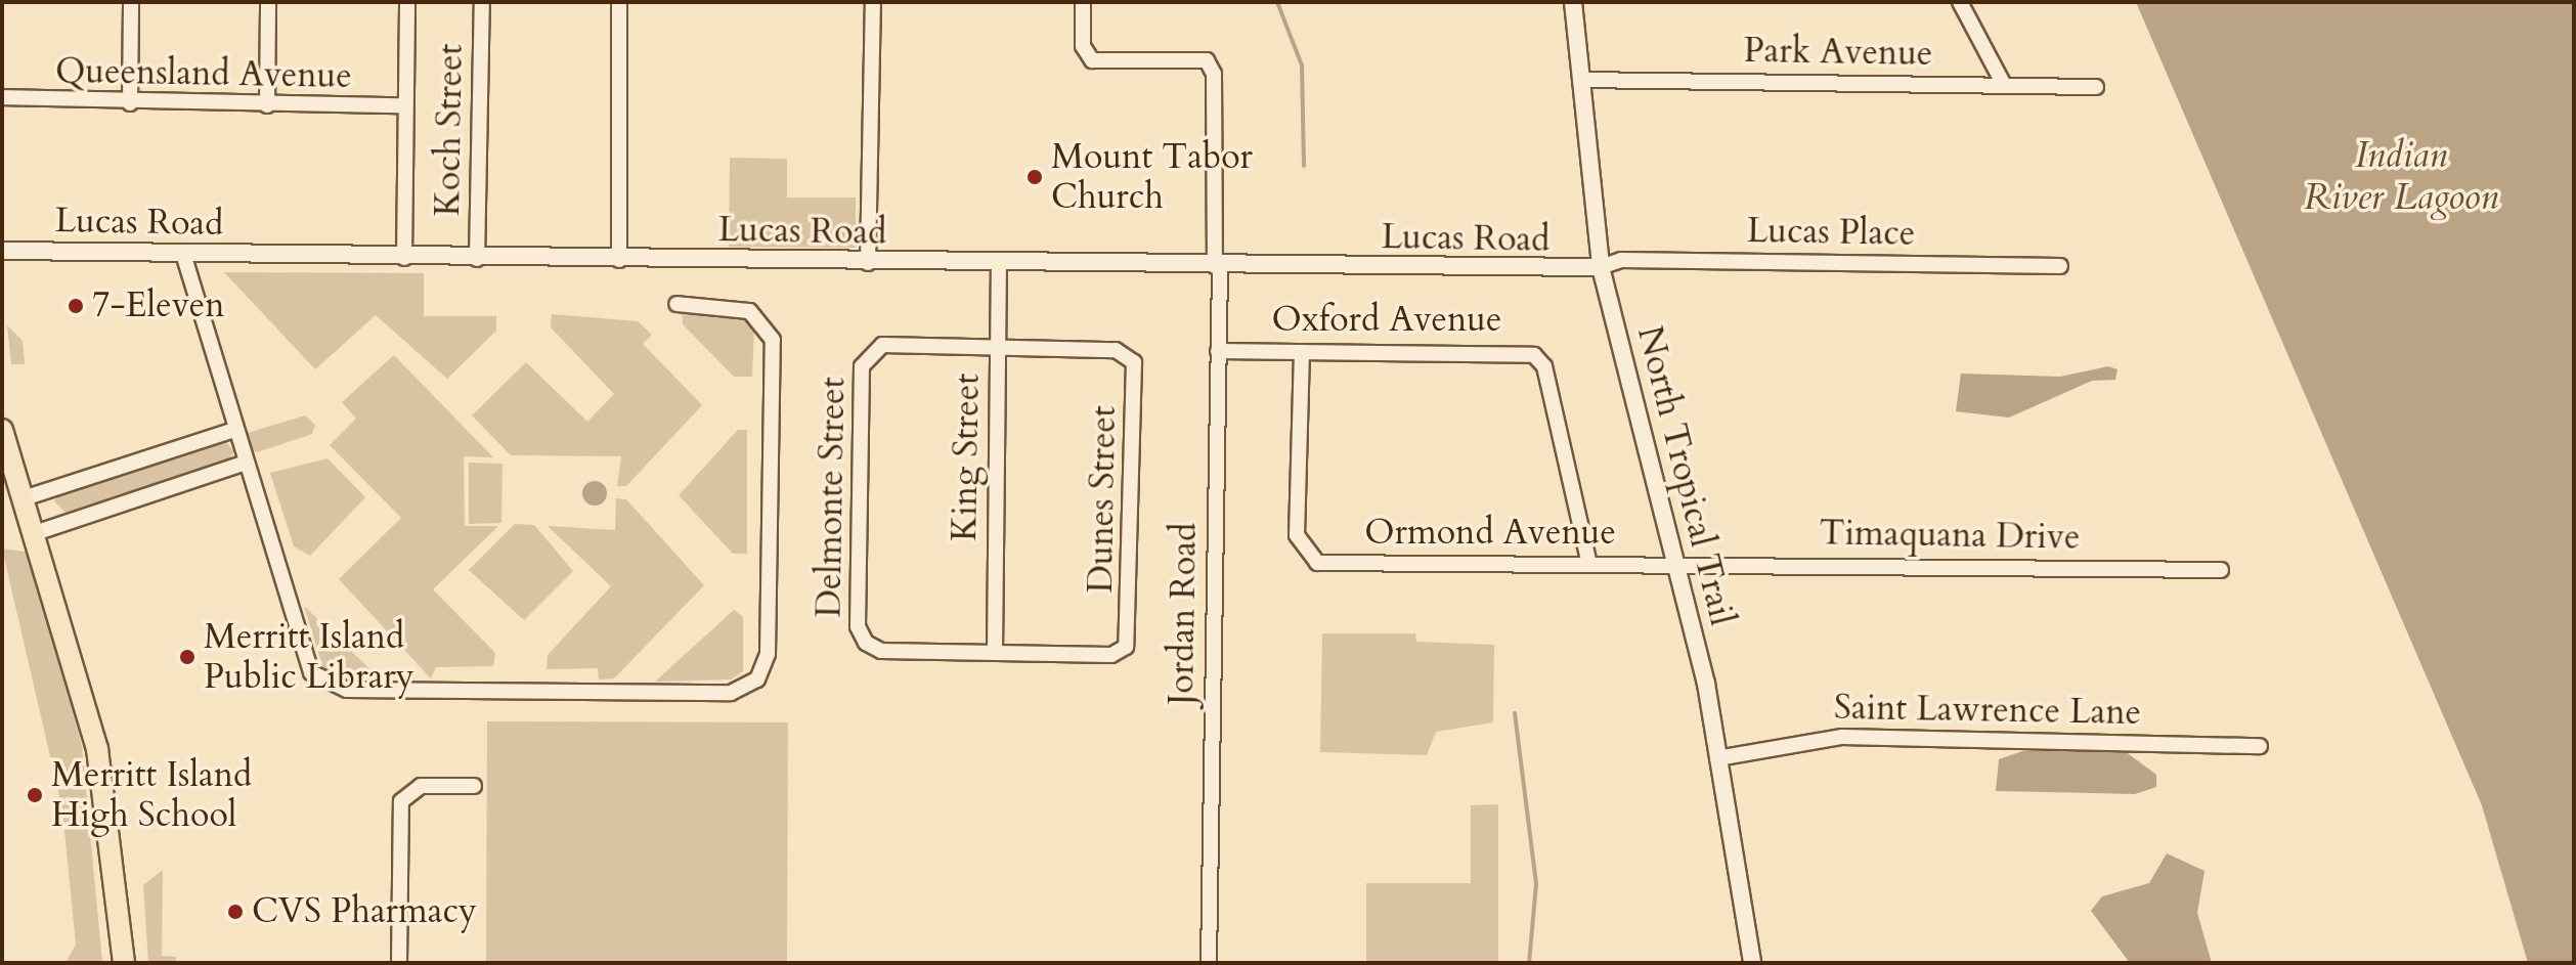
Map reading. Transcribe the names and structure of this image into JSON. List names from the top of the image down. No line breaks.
{"streets":{"street":["Park Avenue","Queensland Avenue","Koch Street","Lucas Road","Lucas Place","Oxford Avenue","King Street","North Tropical Trail","Delmonte Street","Dunes Street","Ormond Avenue","Timaquana Drive","Jordan Road","Saint Lawrence Lane"]},"crossings":[["Park Avenue","North Tropical Trail"],["Koch Street","Lucas Road"],["Lucas Road","Lucas Place"],["Lucas Road","King Street"],["Lucas Road","North Tropical Trail"],["Lucas Road","Jordan Road"],["Lucas Place","North Tropical Trail"],["Oxford Avenue","Ormond Avenue"],["Oxford Avenue","Jordan Road"],["King Street","Delmonte Street"],["King Street","Dunes Street"],["North Tropical Trail","Ormond Avenue"],["North Tropical Trail","Timaquana Drive"],["North Tropical Trail","Saint Lawrence Lane"],["Delmonte Street","Dunes Street"],["Ormond Avenue","Timaquana Drive"]],"water":["Indian River Lagoon"],"places":["Mount Tabor Church","7-Eleven","Merritt Island Public Library","Merritt Island High School","CVS Pharmacy"]}
